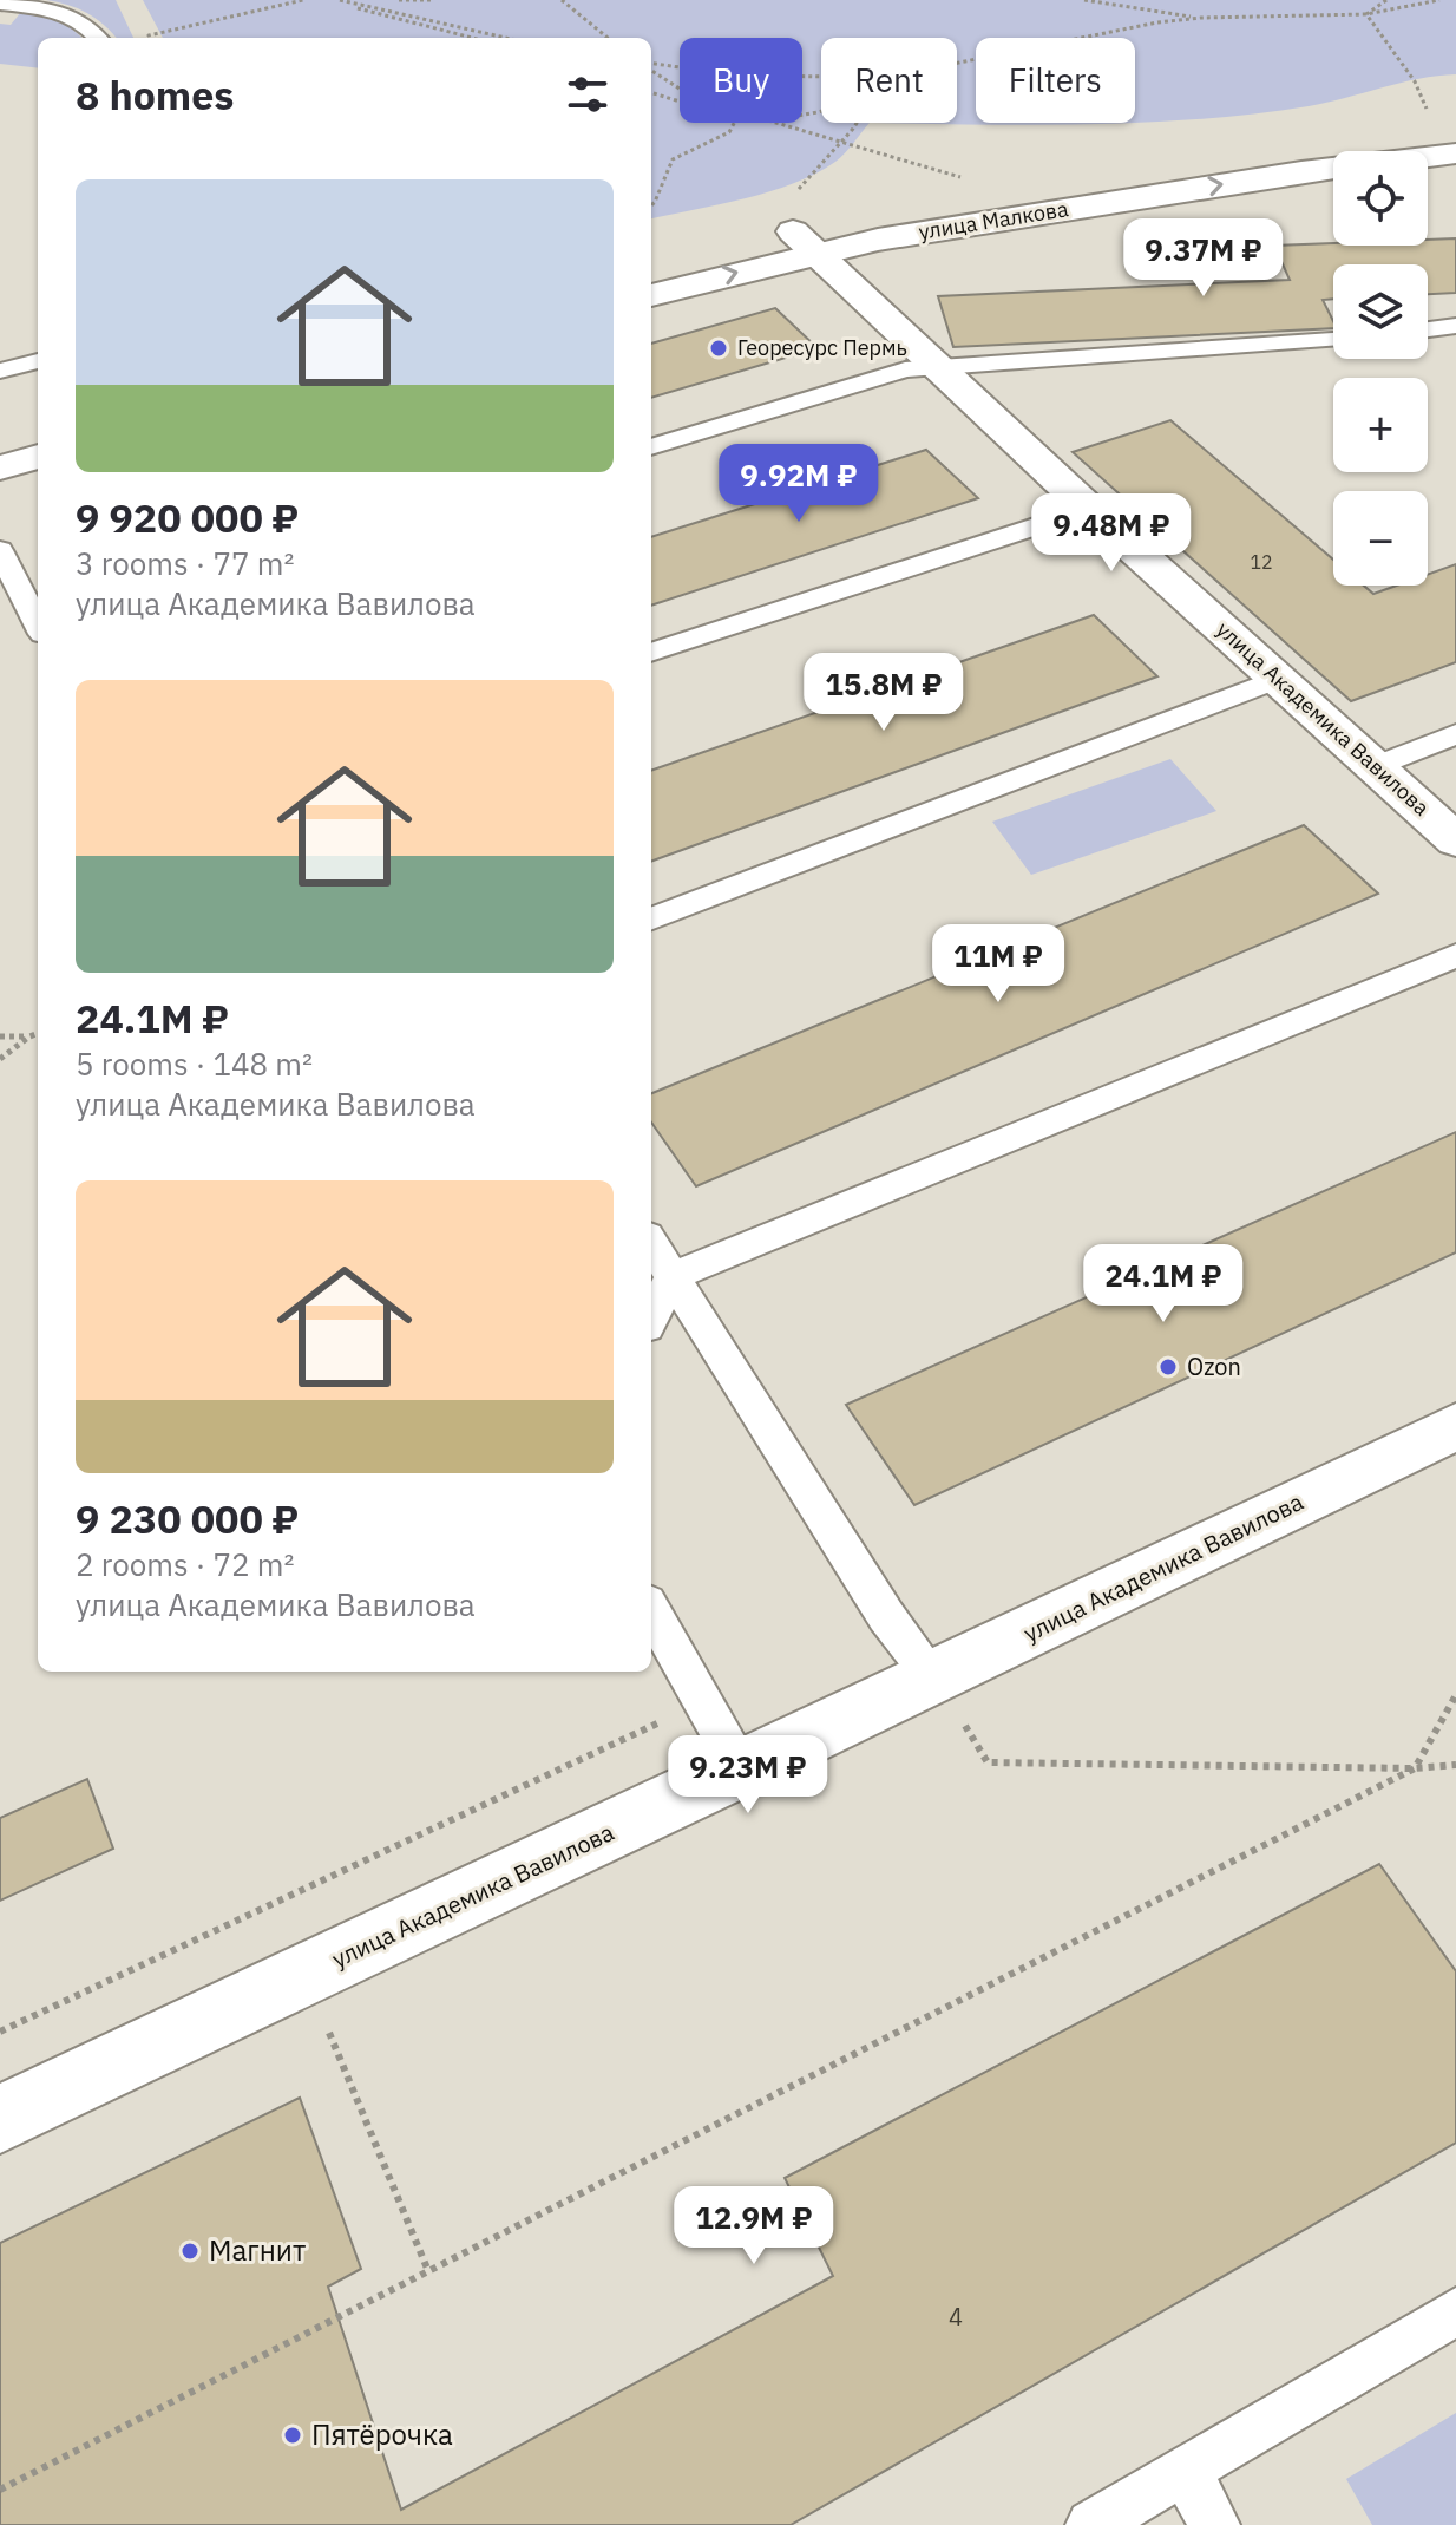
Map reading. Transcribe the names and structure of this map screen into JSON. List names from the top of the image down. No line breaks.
{"streets":{"street":["улица Малкова","улица Академика Вавилова"]},"crossings":[["улица Малкова","улица Академика Вавилова"]],"places":["Георесурс Пермь","Ozon","Магнит","Пятёрочка"],"house_numbers":["12","4"],"page":{"chip":["Buy","Rent","Filters"],"heading":"8 homes","map_buttons":["+","−"],"list":[{"name":"9 920 000 ₽","note":"3 rooms · 77 m² · улица Академика Вавилова"},{"name":"24.1M ₽","note":"5 rooms · 148 m² · улица Академика Вавилова"},{"name":"9 230 000 ₽","note":"2 rooms · 72 m² · улица Академика Вавилова"}],"price":["9.37M ₽","9.92M ₽","9.48M ₽","15.8M ₽","11M ₽","24.1M ₽","9.23M ₽","12.9M ₽"]}}
